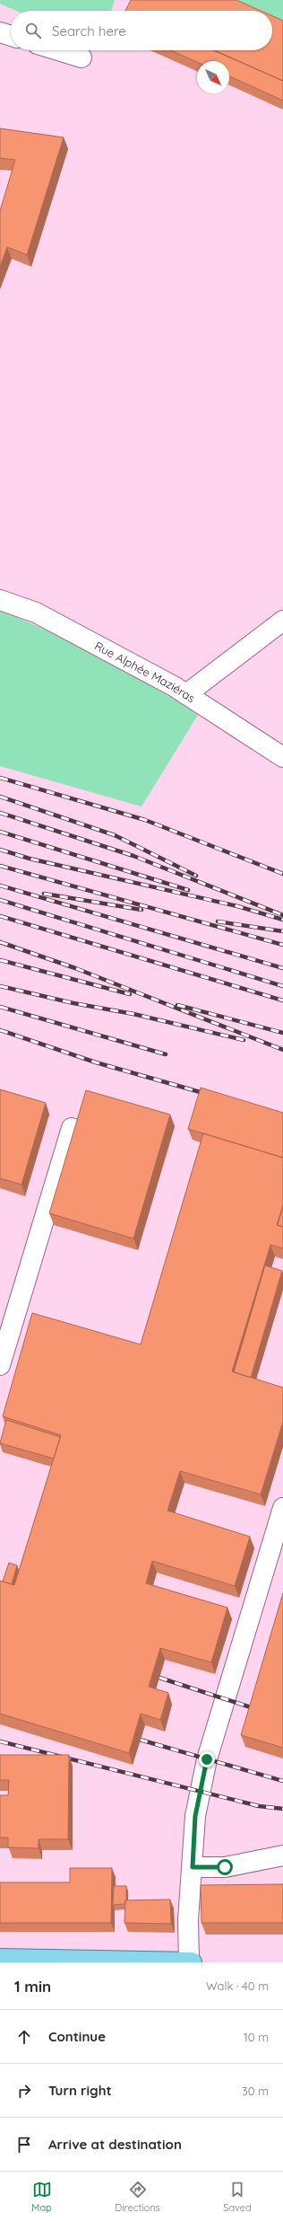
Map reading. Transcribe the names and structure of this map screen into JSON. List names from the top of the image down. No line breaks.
{"streets":{"street":["Rue Alphée Maziéras"]},"north":"bottom right","page":{"search":"Search here","heading":["1 min","Walk · 40 m"],"list":[["Continue","10 m"],["Turn right","30 m"],"Arrive at destination"],"nav":["Map","Directions","Saved"]}}
